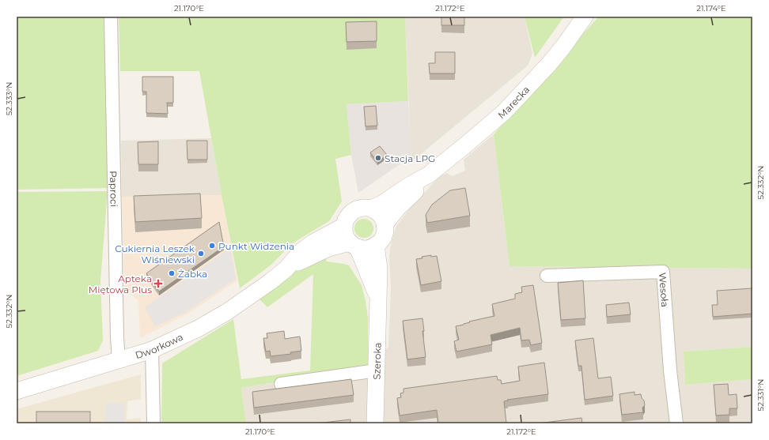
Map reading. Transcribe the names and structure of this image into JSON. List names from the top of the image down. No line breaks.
{"streets":{"street":["Marecka","Paproci","Wesoła","Dworkowa","Szeroka"]},"crossings":[["Marecka","Dworkowa"],["Marecka","Szeroka"],["Paproci","Dworkowa"],["Dworkowa","Szeroka"]],"places":{"other":["Stacja LPG","Punkt Widzenia","Cukiernia Leszek Wiśniewski","Żabka"],"health":["Apteka Miętowa Plus"]},"coordinates":["21.170°E","21.172°E","21.174°E","52.333°N","52.332°N","52.331°N"]}
